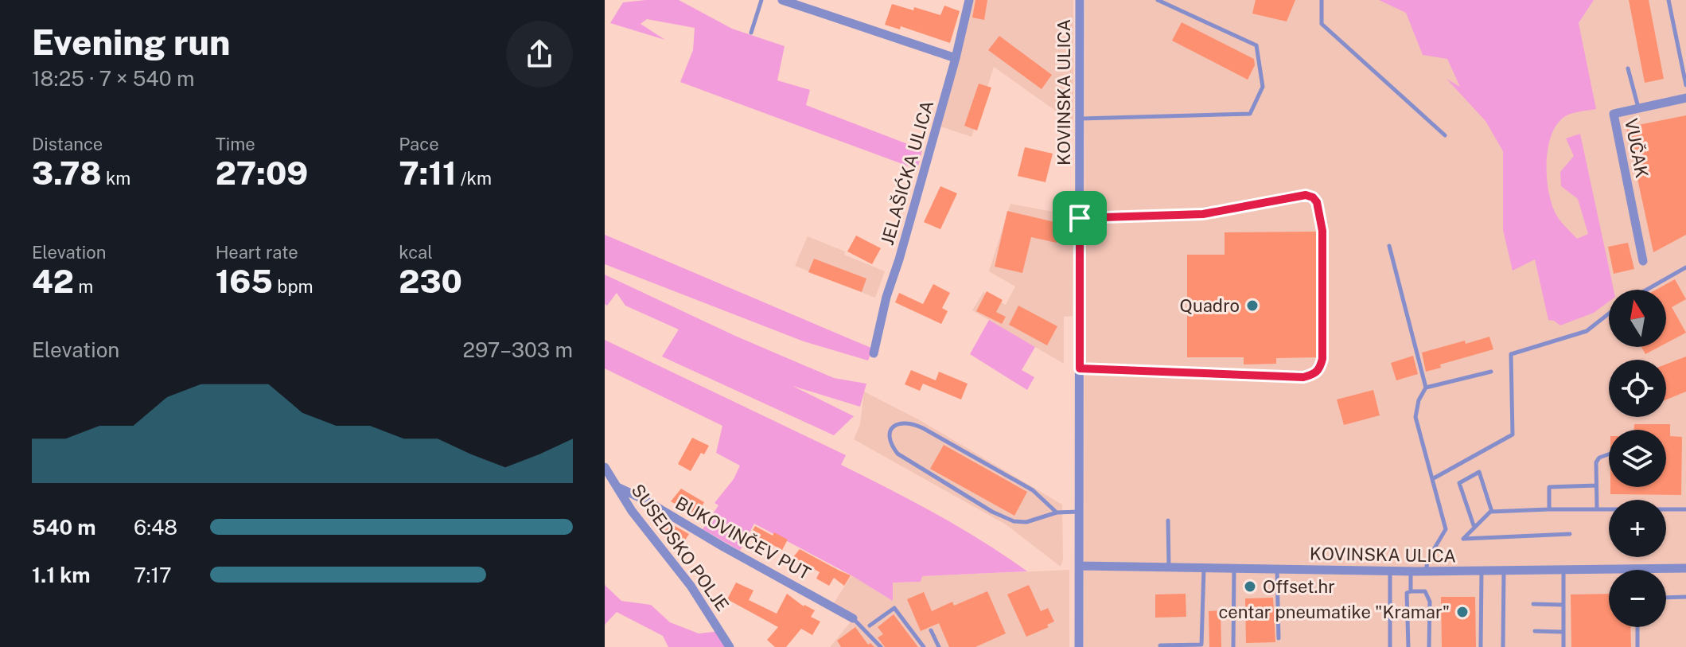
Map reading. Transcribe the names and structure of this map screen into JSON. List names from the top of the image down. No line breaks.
{"streets":{"street":["KOVINSKA ULICA","VUČAK","JELAŠIĆKA ULICA","BUKOVINČEV PUT","SUSEDSKO POLJE"]},"crossings":[["BUKOVINČEV PUT","SUSEDSKO POLJE"]],"places":["Quadro","Offset.hr","centar pneumatike \"Kramar\""],"north":"top","page":{"heading":["Evening run","18:25 · 7 × 540 m"],"stats":[["Distance","3.78 km"],["Time","27:09"],["Pace","7:11 /km"],["Elevation","42 m"],["Heart rate","165 bpm"],["kcal","230"]],"map_buttons":["+","−"],"chart":["Elevation","297–303 m"],"list":[{"name":"540 m","note":"6:48"},{"name":"1.1 km","note":"7:17"}]}}
